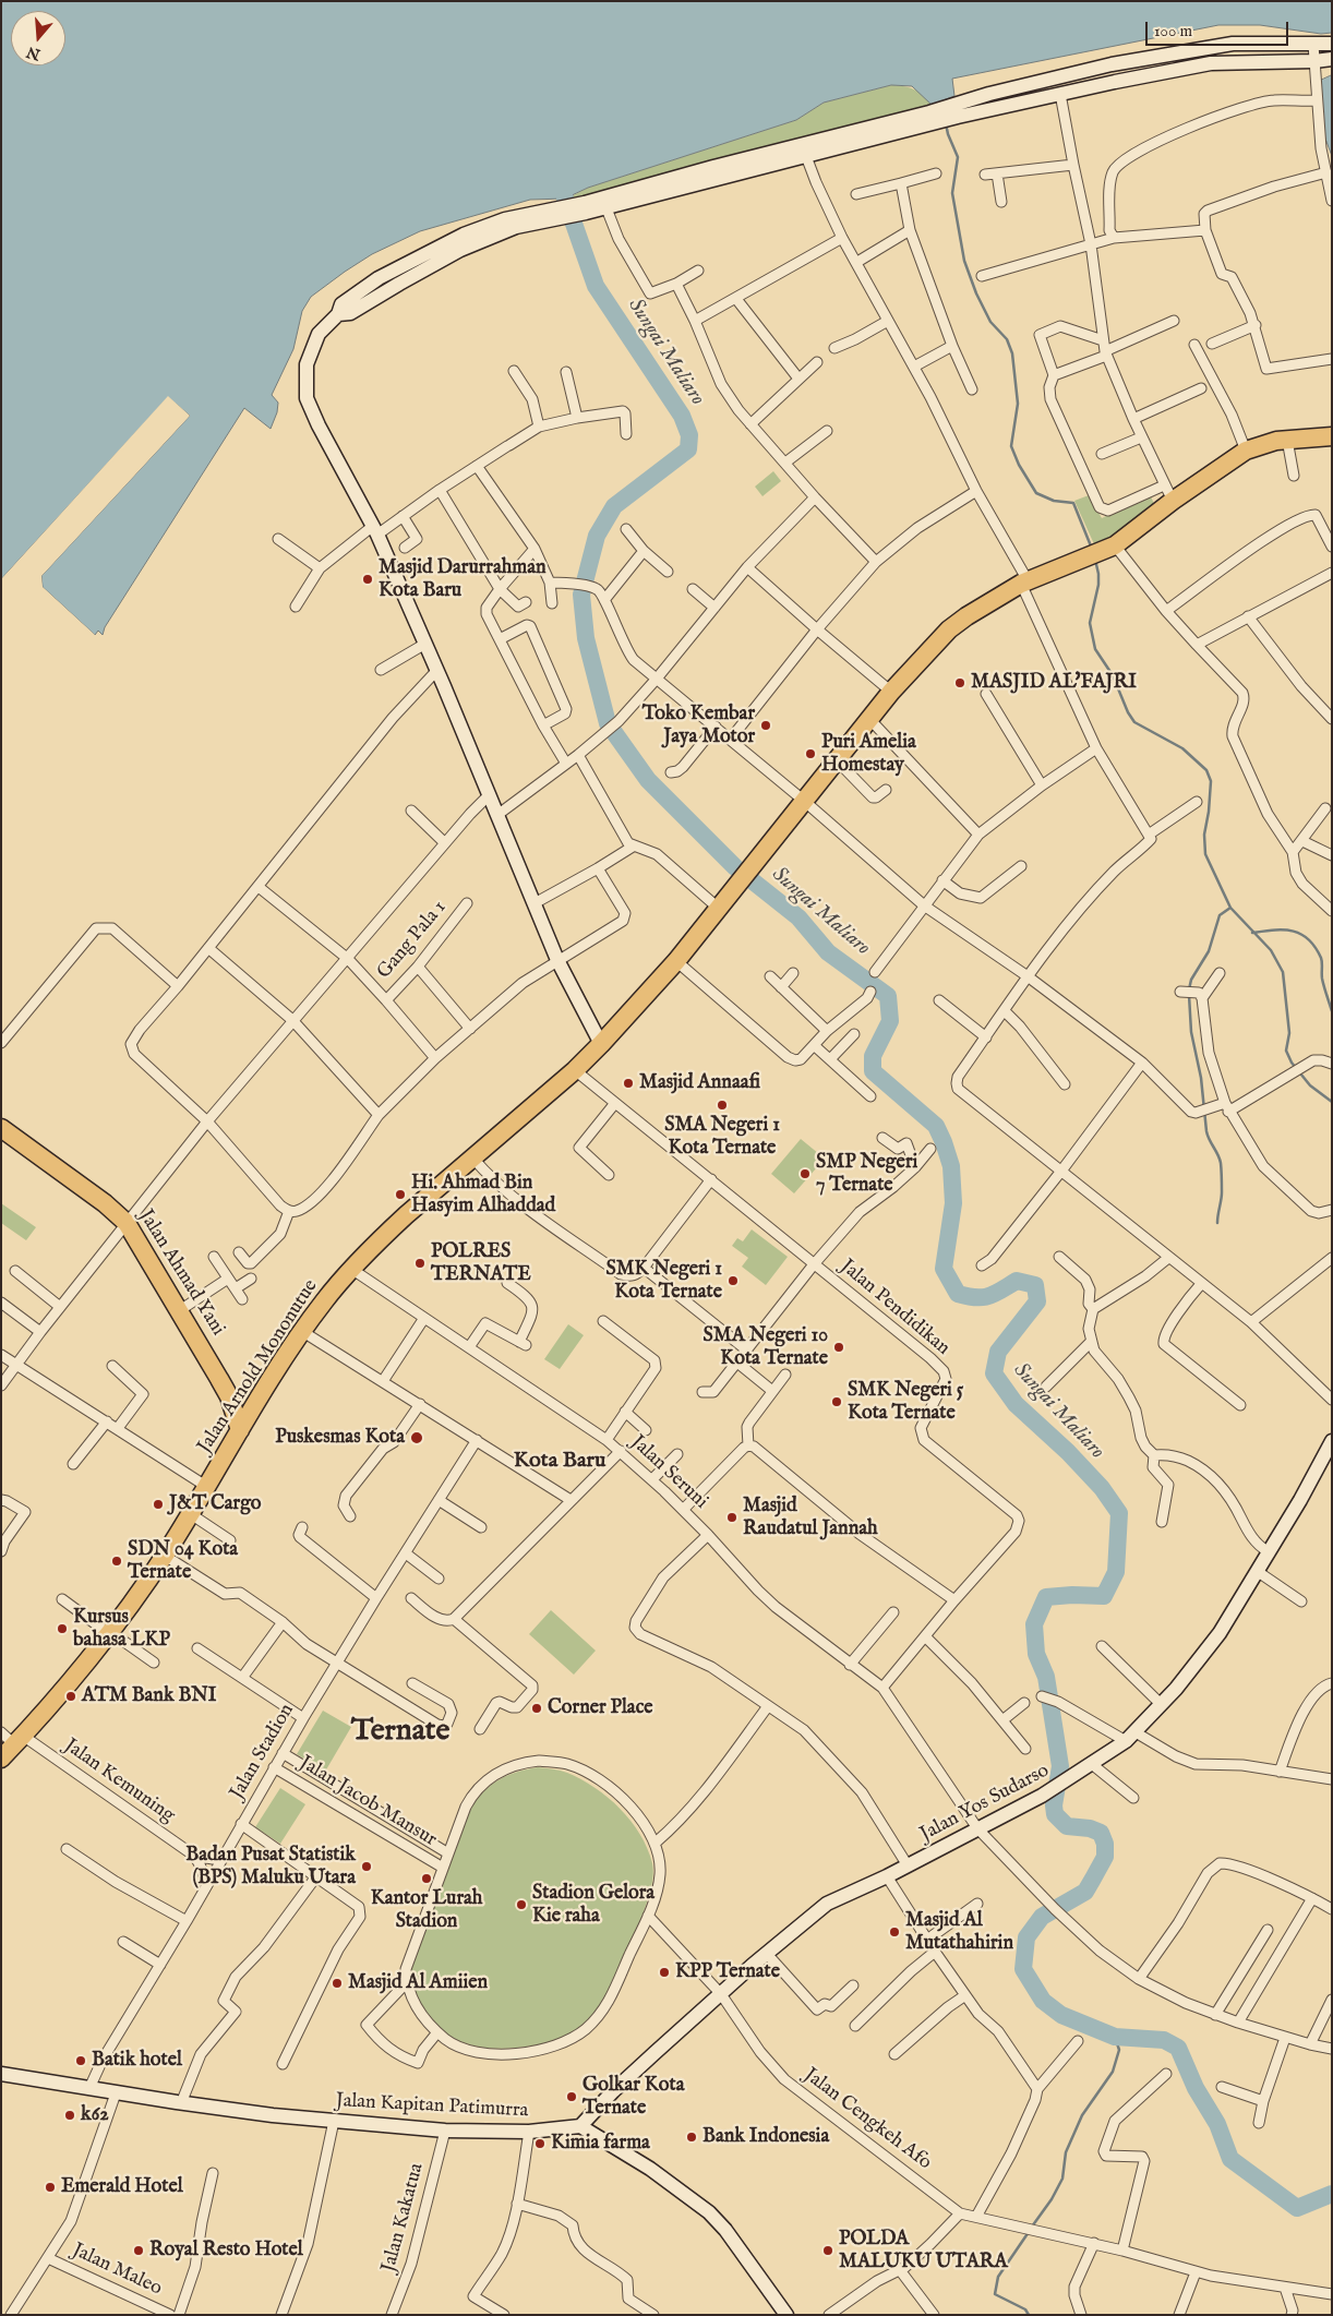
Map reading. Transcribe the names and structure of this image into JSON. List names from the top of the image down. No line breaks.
{"streets":{"highway":["Jalan Ahmad Yani","Jalan Arnold Mononutue"],"street":["Gang Pala 1","Jalan Pendidikan","Jalan Seruni","Jalan Stadion","Jalan Kemuning","Jalan Jacob Mansur","Jalan Yos Sudarso","Jalan Kapitan Patimurra","Jalan Cengkeh Afo","Jalan Kakatua","Jalan Maleo"]},"crossings":[["Jalan Ahmad Yani","Jalan Arnold Mononutue"],["Jalan Pendidikan","Jalan Arnold Mononutue"],["Jalan Pendidikan","Jalan Seruni"],["Jalan Arnold Mononutue","Jalan Seruni"],["Jalan Arnold Mononutue","Jalan Kemuning"],["Jalan Seruni","Jalan Yos Sudarso"],["Jalan Stadion","Jalan Kemuning"],["Jalan Stadion","Jalan Jacob Mansur"],["Jalan Stadion","Jalan Kapitan Patimurra"],["Jalan Yos Sudarso","Jalan Kapitan Patimurra"],["Jalan Yos Sudarso","Jalan Cengkeh Afo"],["Jalan Kapitan Patimurra","Jalan Kakatua"]],"districts":["Kota Baru","Ternate"],"water":["Sungai Maliaro"],"places":["Masjid Darurrahman Kota Baru","MASJID AL'FAJRI","Toko Kembar Jaya Motor","Puri Amelia Homestay","Masjid Annaafi","SMA Negeri 1 Kota Ternate","SMP Negeri 7 Ternate","Hi. Ahmad Bin Hasyim Alhaddad","POLRES TERNATE","SMK Negeri 1 Kota Ternate","SMA Negeri 10 Kota Ternate","SMK Negeri 5 Kota Ternate","Puskesmas Kota","J&T Cargo","Masjid Raudatul Jannah","SDN 04 Kota Ternate","Kursus bahasa LKP","ATM Bank BNI","Corner Place","Badan Pusat Statistik (BPS) Maluku Utara","Kantor Lurah Stadion","Stadion Gelora Kie raha","Masjid Al Mutathahirin","KPP Ternate","Masjid Al Amiien","Batik hotel","Golkar Kota Ternate","k62","Bank Indonesia","Kimia farma","Emerald Hotel","Royal Resto Hotel","POLDA MALUKU UTARA"],"scale_bar":"100 m","north":"bottom"}
